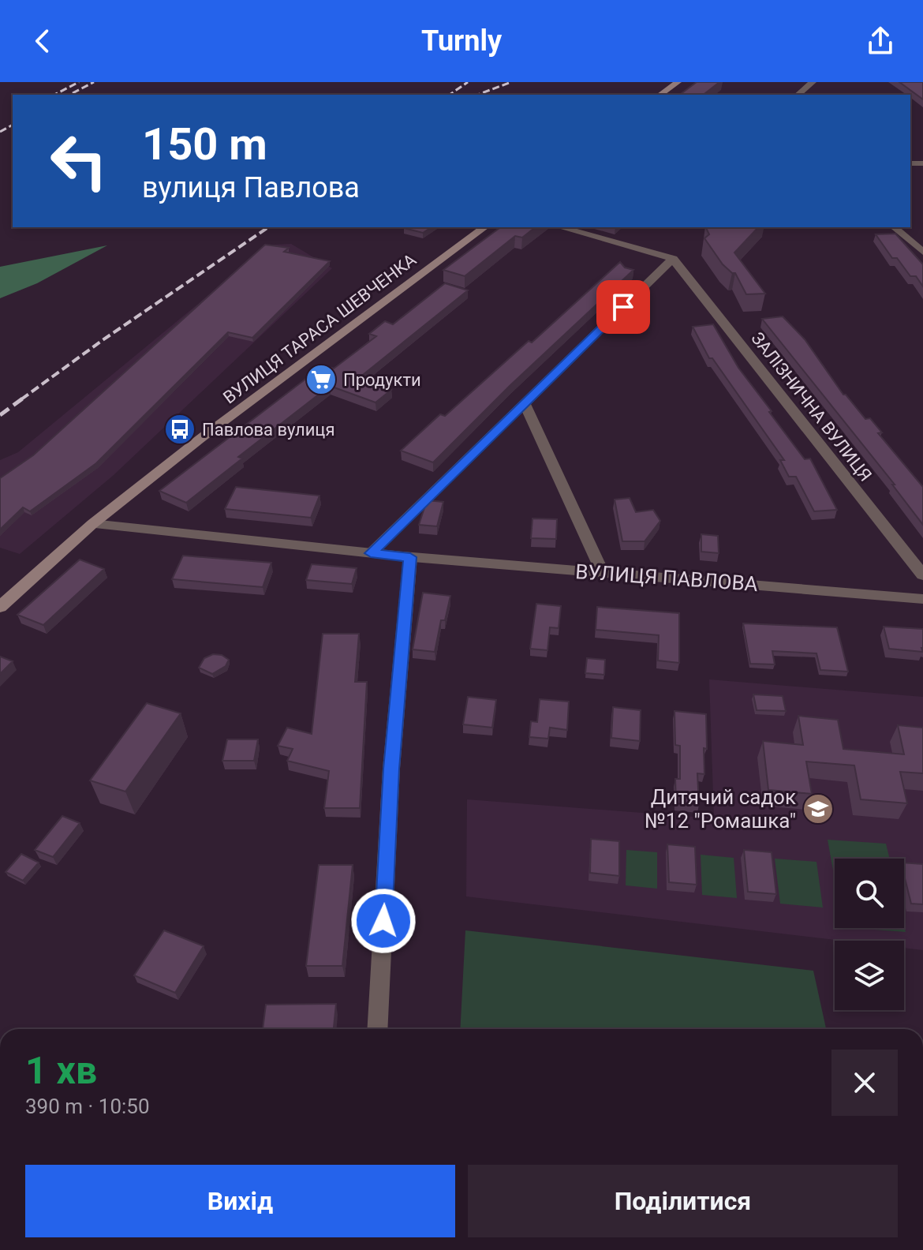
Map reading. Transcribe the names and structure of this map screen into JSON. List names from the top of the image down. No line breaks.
{"streets":{"main road":["ВУЛИЦЯ ТАРАСА ШЕВЧЕНКА"],"street":["ЗАЛІЗНИЧНА ВУЛИЦЯ","ВУЛИЦЯ ПАВЛОВА"]},"crossings":[["ВУЛИЦЯ ТАРАСА ШЕВЧЕНКА","ВУЛИЦЯ ПАВЛОВА"]],"places":{"supermarket":["Продукти"],"bus stop":["Павлова вулиця"],"school or university":["Дитячий садок №12 \"Ромашка\""]},"page":{"header":"Turnly","turn":["150 m","вулиця Павлова"],"heading":["1 хв","390 m · 10:50"],"buttons":["Вихід","Поділитися"]}}
